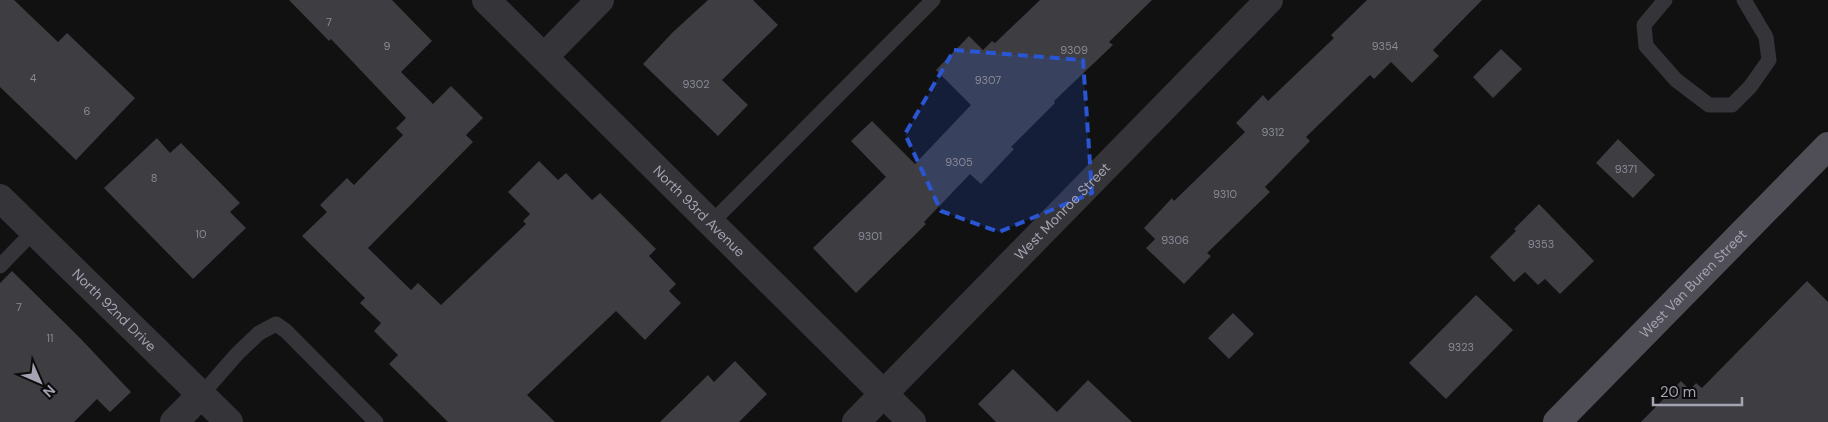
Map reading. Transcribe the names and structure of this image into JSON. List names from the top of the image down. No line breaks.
{"streets":{"main road":["West Van Buren Street"],"street":["North 93rd Avenue","West Monroe Street","North 92nd Drive"]},"crossings":[["North 93rd Avenue","West Monroe Street"]],"house_numbers":["7","9","9354","9309","4","9307","9302","6","9312","9305","9371","8","9310","10","9301","9306","9353","7","11","9323"],"scale_bar":"20 m","north":"bottom right"}
